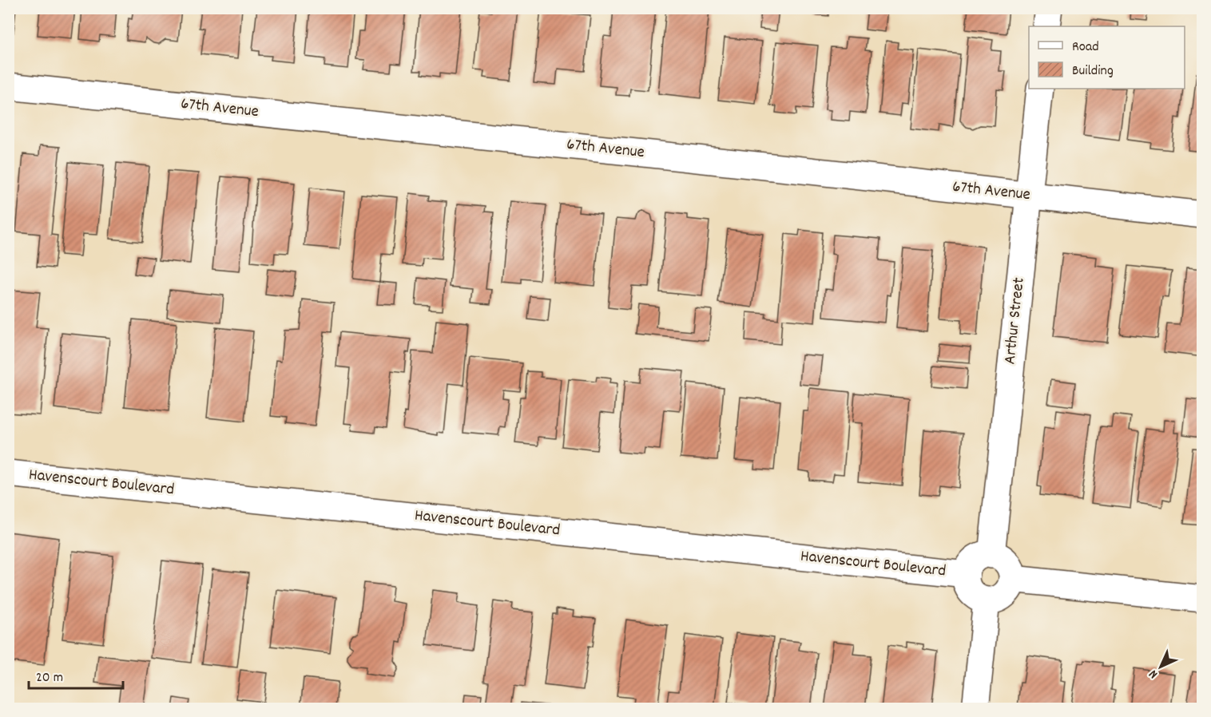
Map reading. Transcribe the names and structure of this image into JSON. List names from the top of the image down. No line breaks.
{"streets":{"street":["67th Avenue","Arthur Street","Havenscourt Boulevard"]},"crossings":[["67th Avenue","Arthur Street"],["Arthur Street","Havenscourt Boulevard"]],"legend":["Road","Building"],"scale_bar":"20 m","north":"bottom left"}
